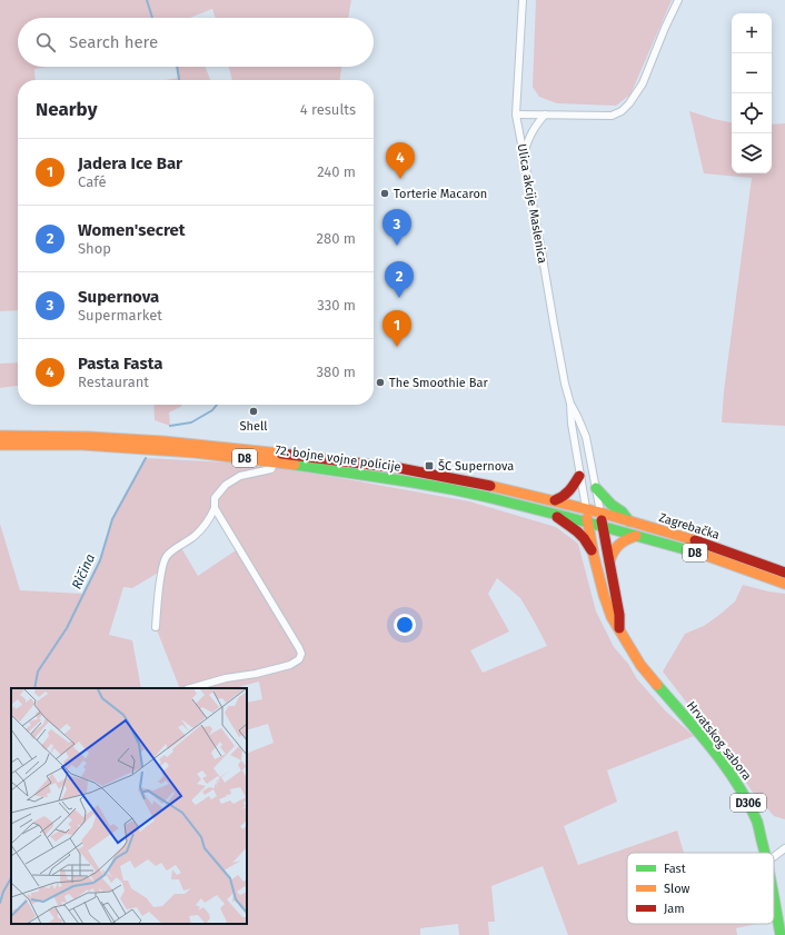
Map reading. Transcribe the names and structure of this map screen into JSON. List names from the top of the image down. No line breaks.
{"streets":{"main road":["D8","72. bojne vojne policije","Zagrebačka","Hrvatskog sabora","D306"],"street":["Ulica akcije Maslenica"]},"crossings":[["Ulica akcije Maslenica","72. bojne vojne policije"],["Ulica akcije Maslenica","Zagrebačka"],["Ulica akcije Maslenica","Hrvatskog sabora"],["72. bojne vojne policije","Zagrebačka"],["72. bojne vojne policije","Hrvatskog sabora"],["Zagrebačka","Hrvatskog sabora"]],"water":["Ričina"],"places":{"other":["Torterie Macaron","The Smoothie Bar","Shell"],"transit":["ŠC Supernova"]},"legend":["Fast","Slow","Jam"],"page":{"map_buttons":["+","−"],"search":"Search here","heading":["Nearby","4 results"],"list":[{"mark":"1","name":"Jadera Ice Bar","note":"Café","value":"240 m"},{"mark":"2","name":"Women'secret","note":"Shop","value":"280 m"},{"mark":"3","name":"Supernova","note":"Supermarket","value":"330 m"},{"mark":"4","name":"Pasta Fasta","note":"Restaurant","value":"380 m"}],"pins":["4","3","2","1"]}}
